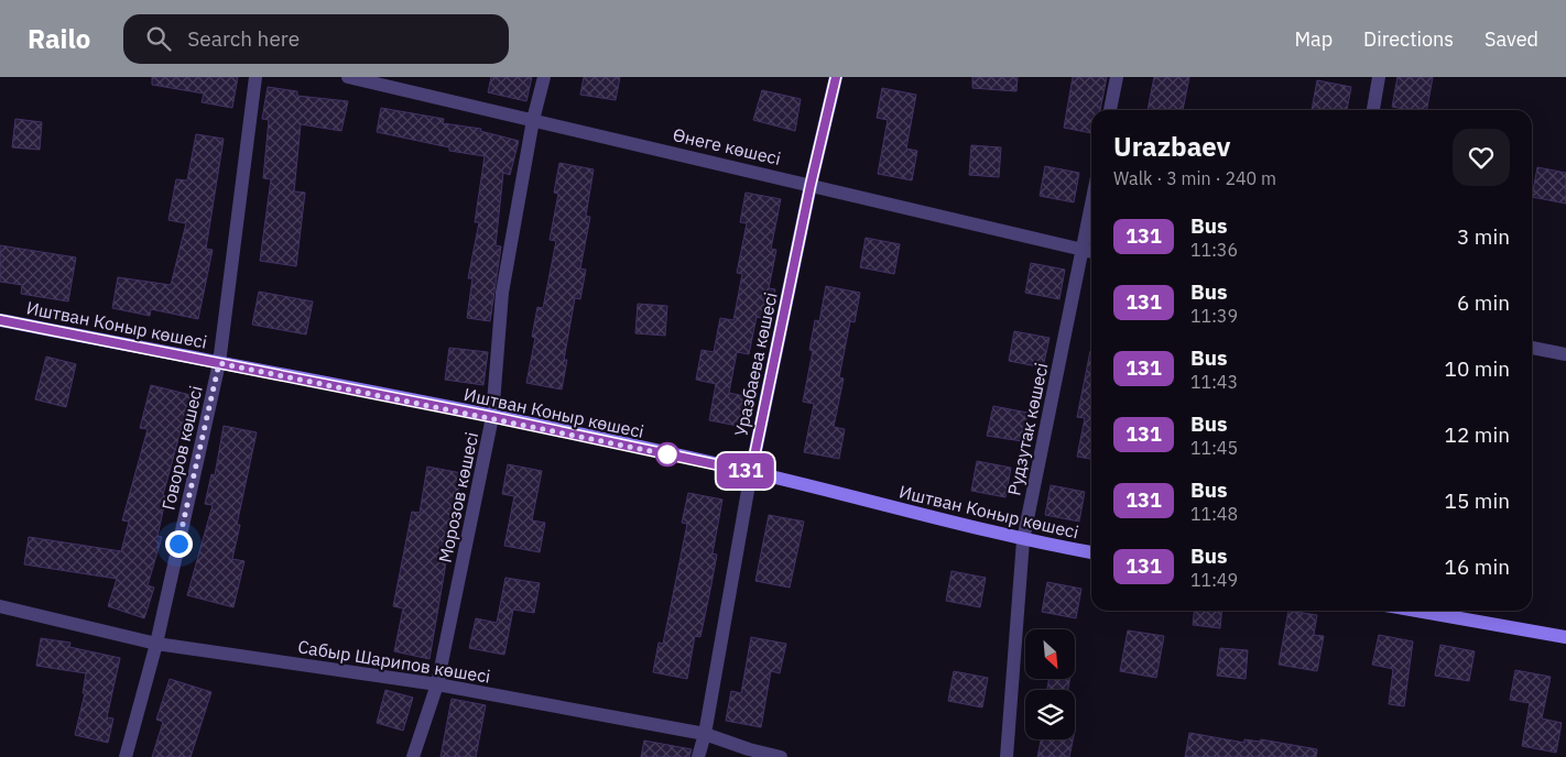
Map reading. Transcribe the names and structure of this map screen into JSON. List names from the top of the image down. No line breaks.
{"streets":{"street":["Өнеге көшесі","Иштван Коныр көшесі","Уразбаева көшесі","Рудзутак көшесі","Говоров көшесі","Морозов көшесі","Сабыр Шарипов көшесі"]},"crossings":[["Өнеге көшесі","Уразбаева көшесі"],["Өнеге көшесі","Рудзутак көшесі"],["Өнеге көшесі","Морозов көшесі"],["Иштван Коныр көшесі","Уразбаева көшесі"],["Иштван Коныр көшесі","Рудзутак көшесі"],["Иштван Коныр көшесі","Говоров көшесі"],["Иштван Коныр көшесі","Морозов көшесі"],["Уразбаева көшесі","Сабыр Шарипов көшесі"],["Говоров көшесі","Сабыр Шарипов көшесі"],["Морозов көшесі","Сабыр Шарипов көшесі"]],"lines":["bus line 131"],"north":"bottom right","page":{"header":"Railo","search":"Search here","nav":["Map","Directions","Saved"],"on_map":"131","heading":["Urazbaev","Walk · 3 min · 240 m"],"list":[{"mark":"131","name":"Bus","note":"11:36","value":"3 min"},{"mark":"131","name":"Bus","note":"11:39","value":"6 min"},{"mark":"131","name":"Bus","note":"11:43","value":"10 min"},{"mark":"131","name":"Bus","note":"11:45","value":"12 min"},{"mark":"131","name":"Bus","note":"11:48","value":"15 min"},{"mark":"131","name":"Bus","note":"11:49","value":"16 min"}]}}
